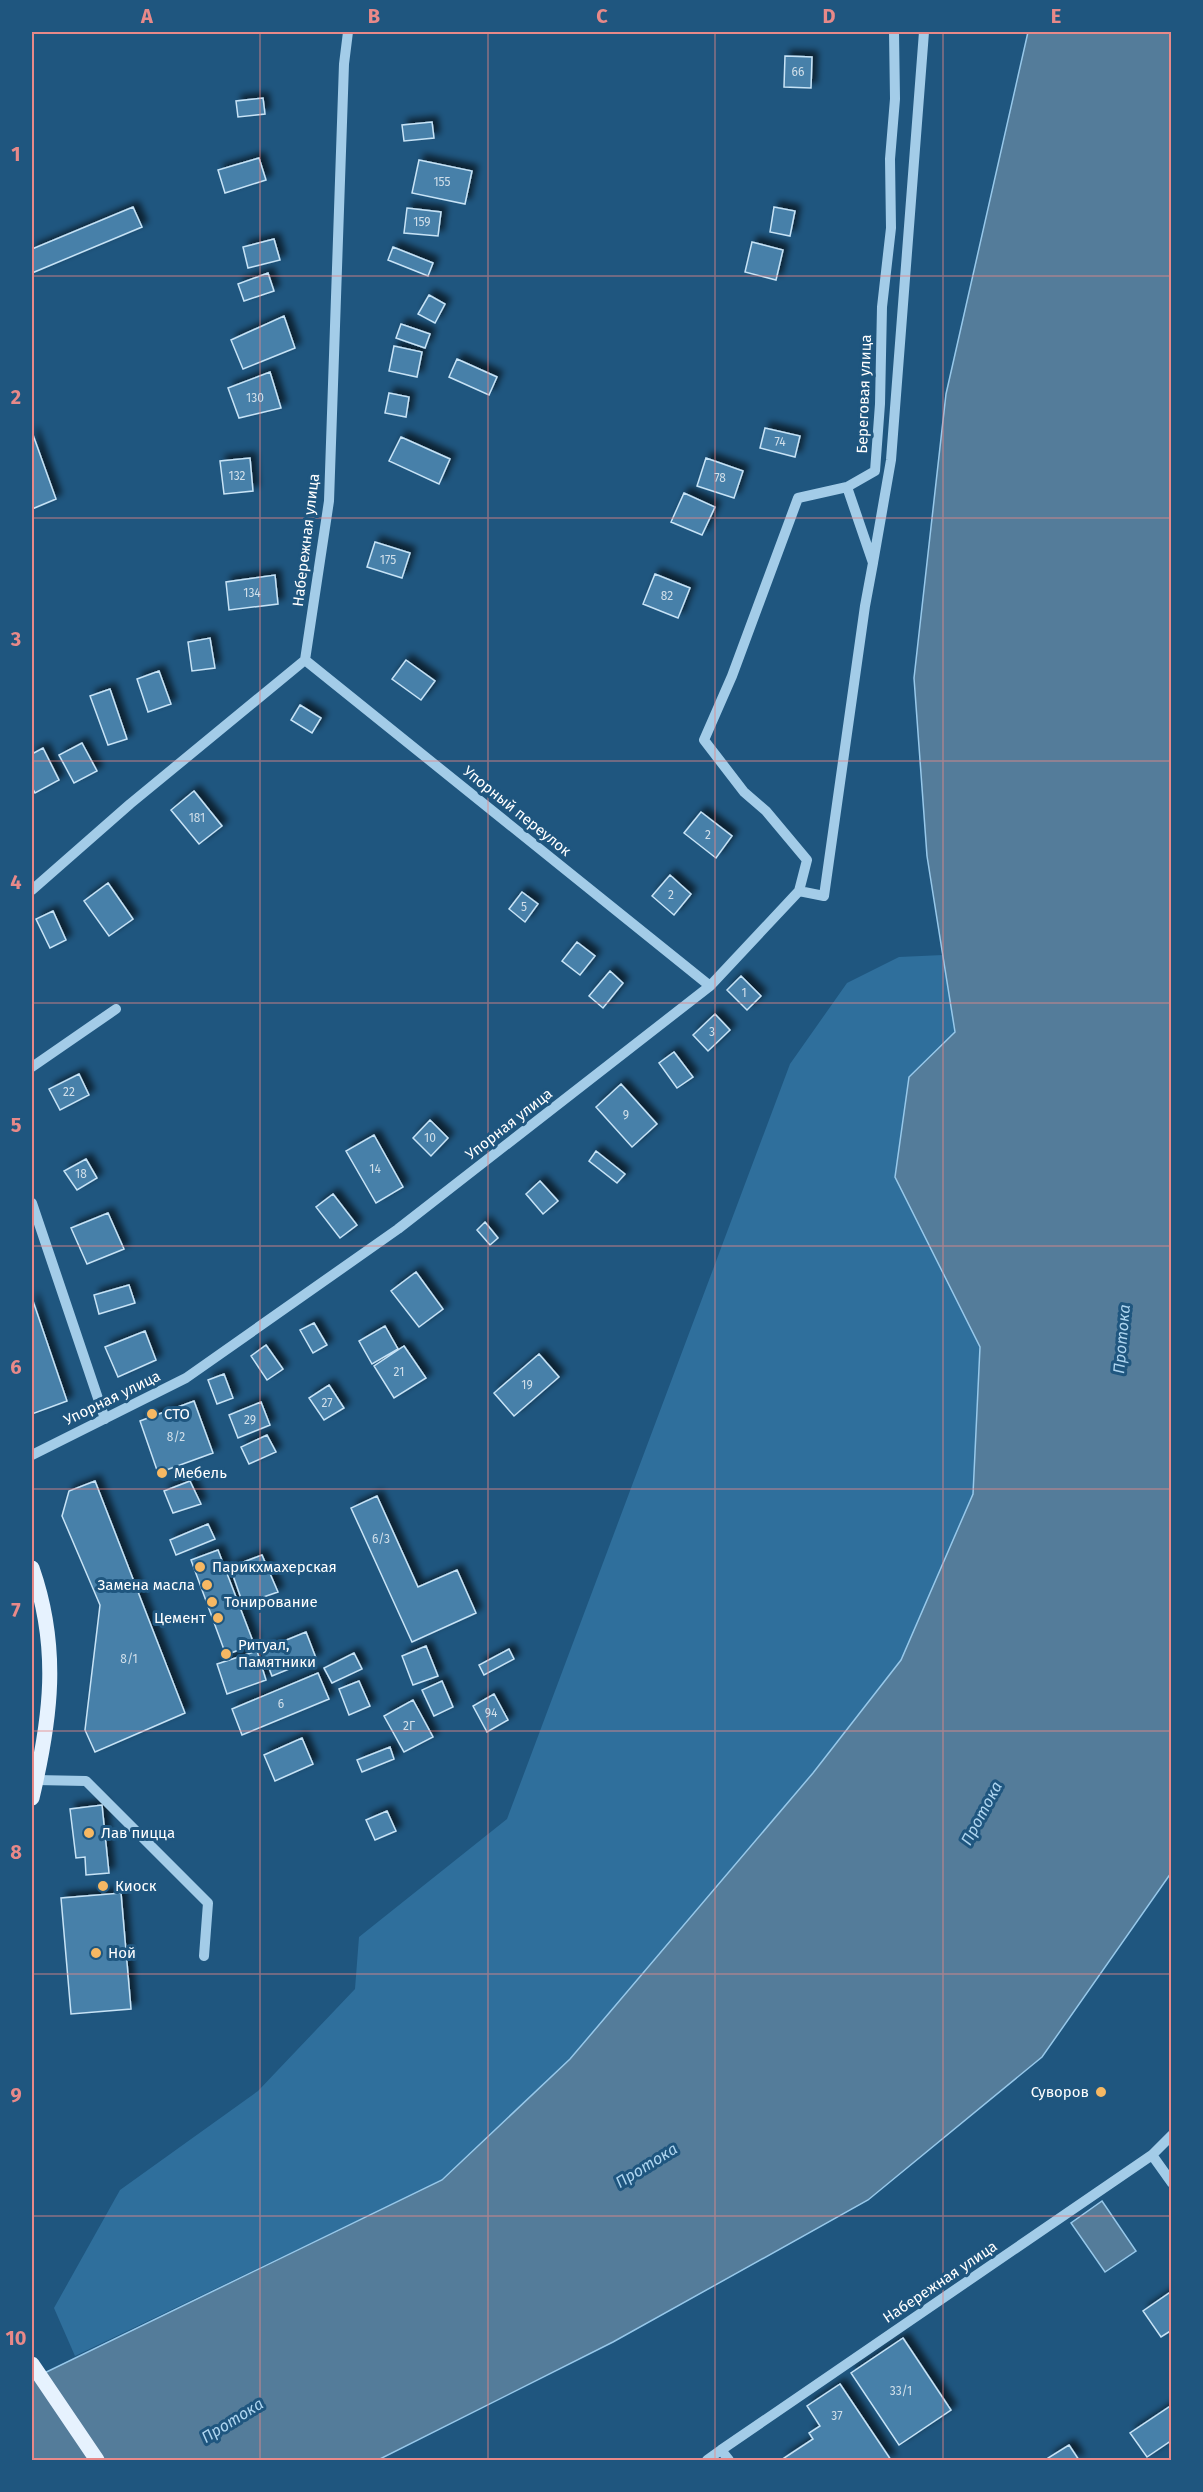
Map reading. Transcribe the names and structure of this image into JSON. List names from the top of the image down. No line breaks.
{"streets":{"street":["Береговая улица","Набережная улица","Упорный переулок","Упорная улица"]},"crossings":[["Береговая улица","Упорная улица"],["Набережная улица","Упорный переулок"],["Упорный переулок","Упорная улица"]],"water":["Протока"],"places":["СТО","Мебель","Парикхмахерская","Замена масла","Тонирование","Цемент","Ритуал, Памятники","Лав пицца","Киоск","Ной","Суворов"],"house_numbers":["66","155","159","130","74","132","78","175","134","82","181","2","2","5","1","3","22","9","10","14","18","21","19","27","29","8/2","6/3","8/1","6","94","2Г","33/1","37"],"grid":{"columns":["A","B","C","D","E"],"rows":["1","2","3","4","5","6","7","8","9","10"]}}
